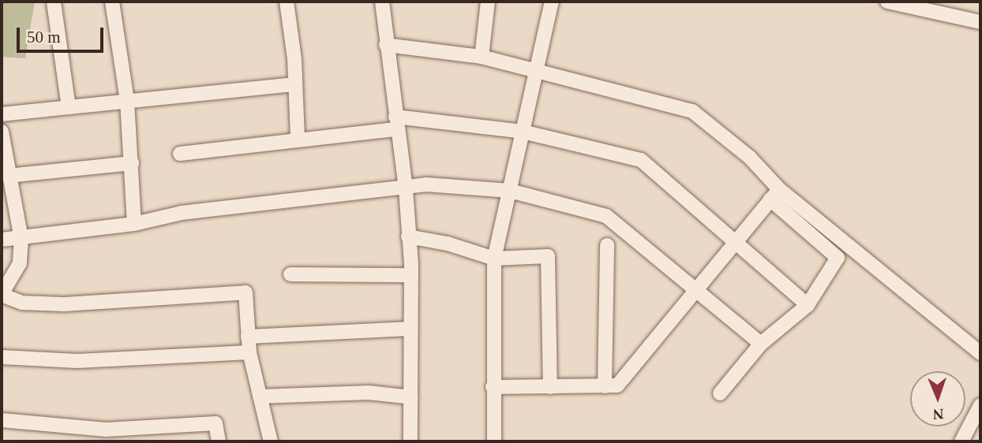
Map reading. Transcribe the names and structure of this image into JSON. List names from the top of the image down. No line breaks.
{"scale_bar":"50 m","north":"bottom"}
